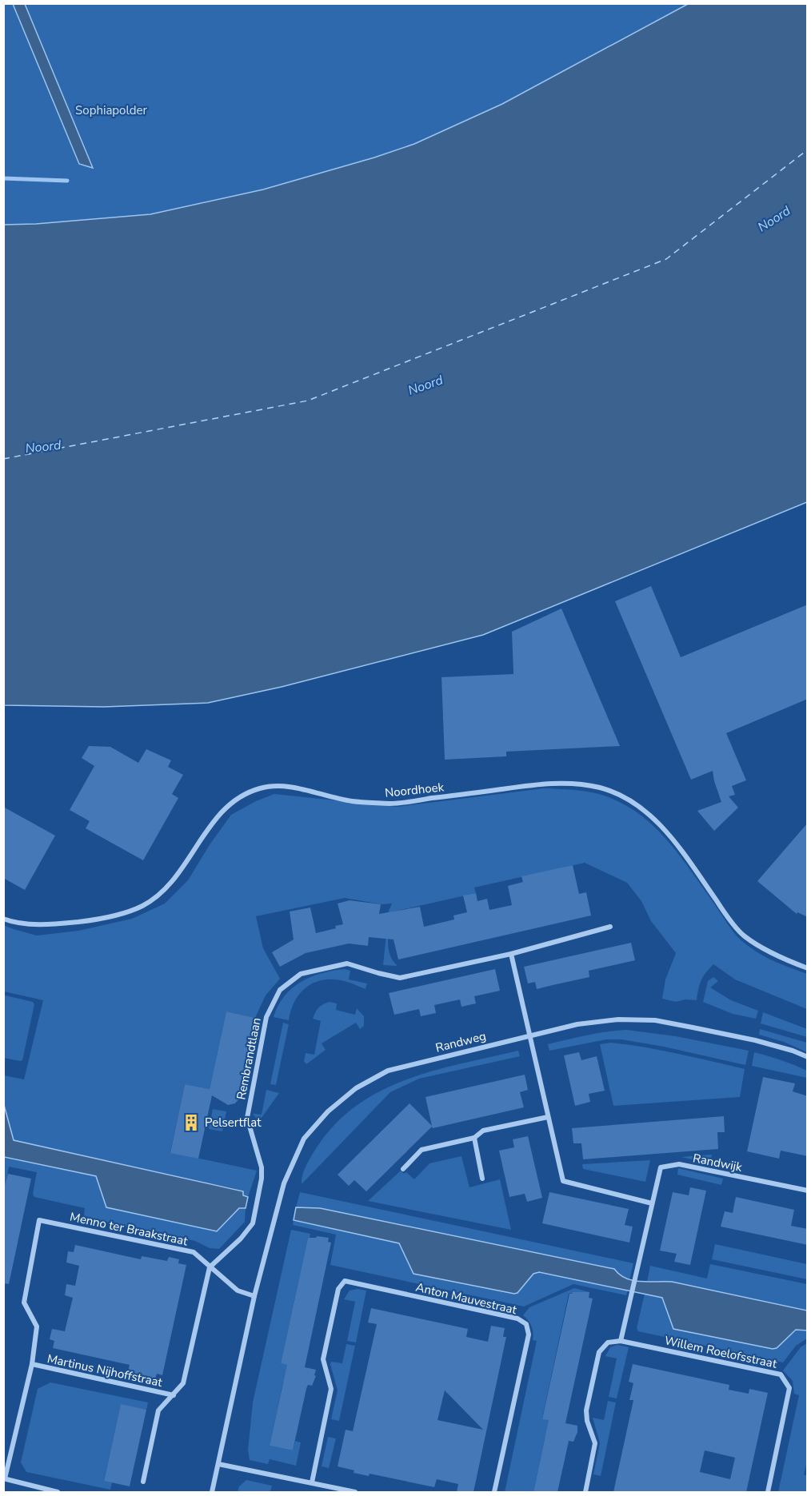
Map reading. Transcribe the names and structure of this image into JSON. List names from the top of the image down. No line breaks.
{"streets":{"street":["Noordhoek","Randweg","Rembrandtlaan","Randwijk","Menno ter Braakstraat","Anton Mauvestraat","Willem Roelofsstraat","Martinus Nijhoffstraat"]},"crossings":[["Randweg","Menno ter Braakstraat"],["Rembrandtlaan","Menno ter Braakstraat"],["Randwijk","Willem Roelofsstraat"],["Menno ter Braakstraat","Martinus Nijhoffstraat"]],"water":["Noord"],"parks":["Sophiapolder"],"places":{"building":["Pelsertflat"]}}
